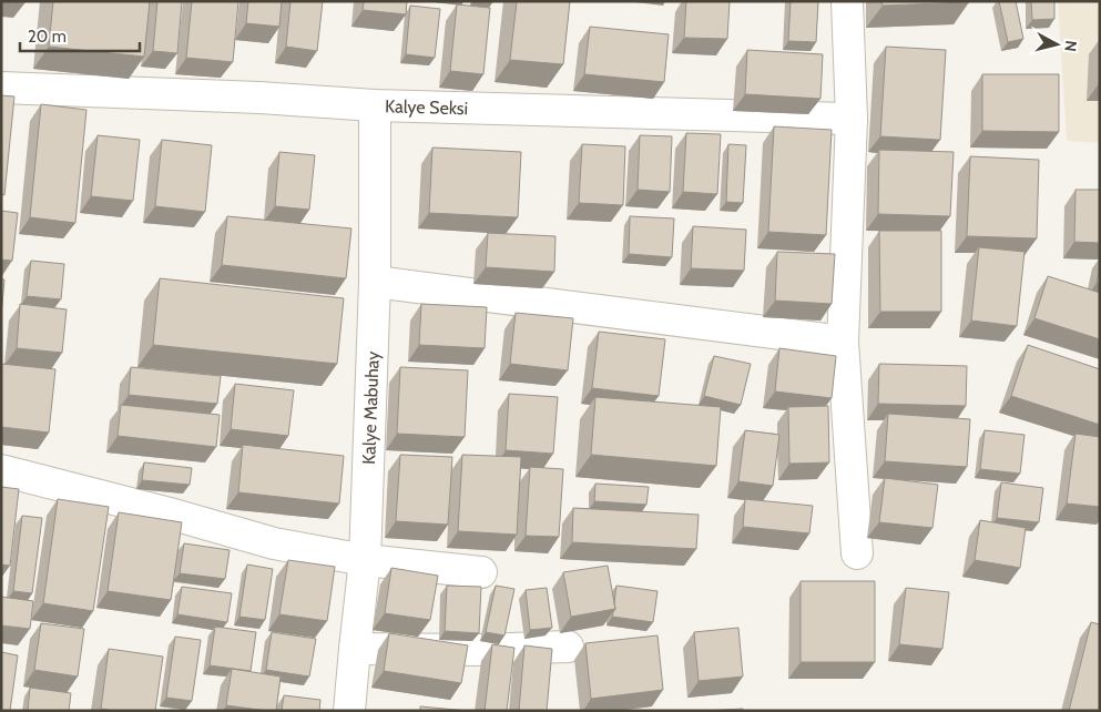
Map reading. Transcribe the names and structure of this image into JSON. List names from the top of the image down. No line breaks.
{"streets":{"street":["Kalye Seksi","Kalye Mabuhay"]},"crossings":[["Kalye Seksi","Kalye Mabuhay"]],"scale_bar":"20 m","north":"right"}
